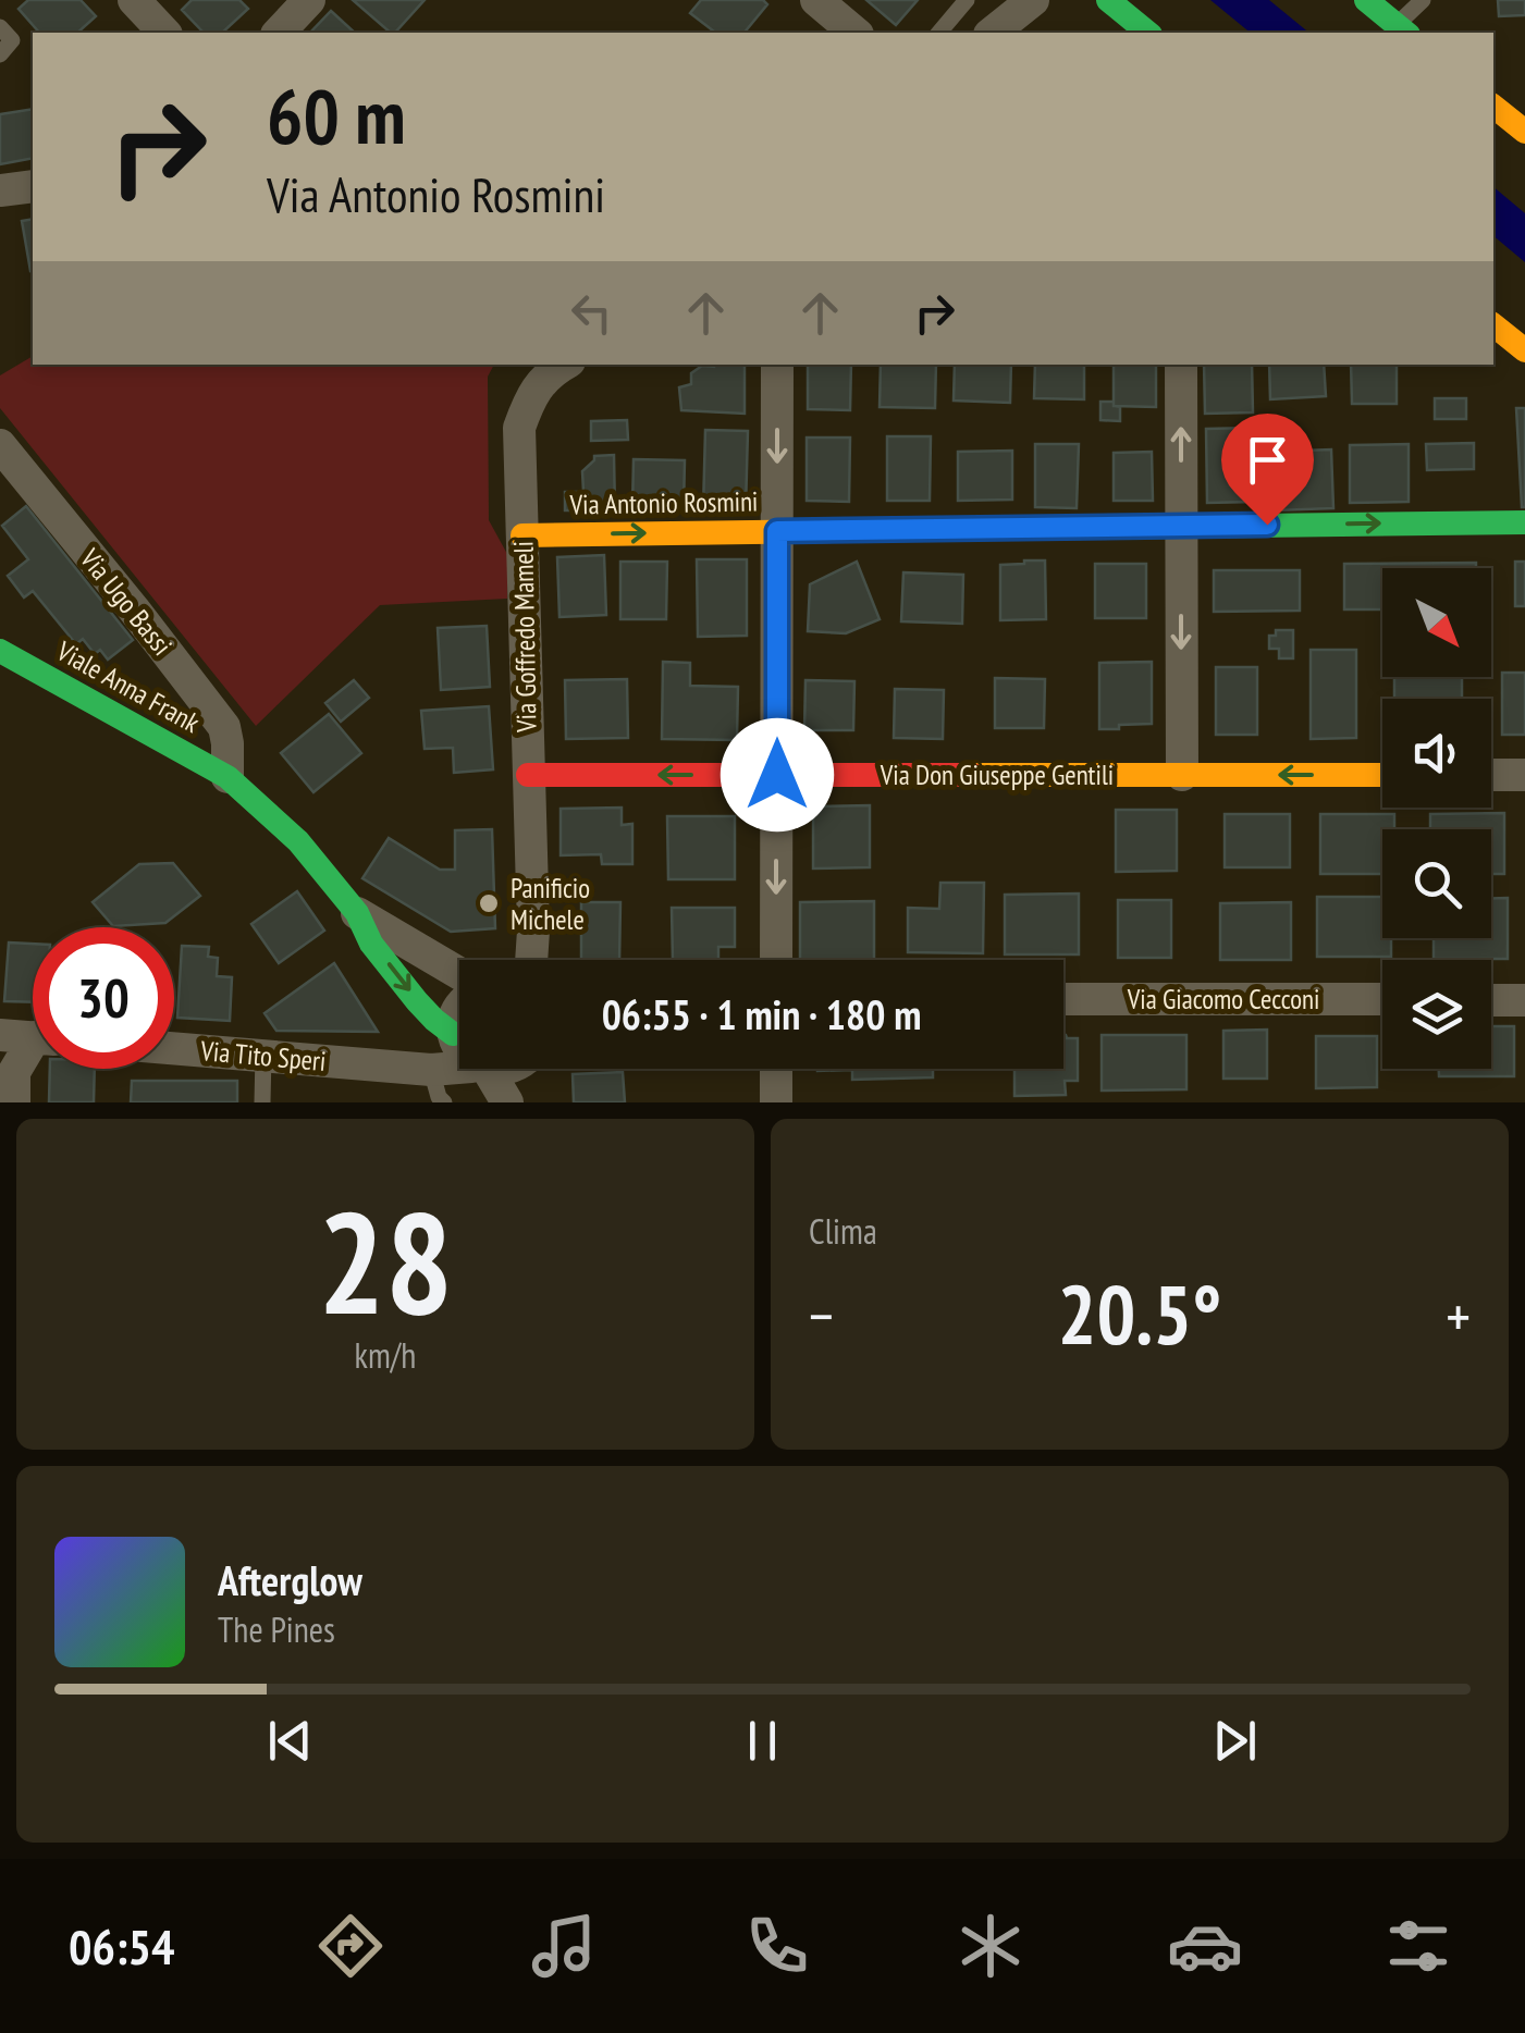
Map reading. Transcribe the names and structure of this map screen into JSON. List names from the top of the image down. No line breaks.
{"streets":{"street":["Via Antonio Rosmini","Via Ugo Bassi","Via Goffredo Mameli","Viale Anna Frank","Via Don Giuseppe Gentili","Via Giacomo Cecconi","Via Tito Speri"]},"crossings":[["Via Antonio Rosmini","Via Goffredo Mameli"],["Via Ugo Bassi","Viale Anna Frank"],["Via Goffredo Mameli","Via Don Giuseppe Gentili"]],"one_way":["Via Antonio Rosmini","Via Don Giuseppe Gentili"],"places":["Panificio Michele"],"north":"bottom right","page":{"turn":["60 m","Via Antonio Rosmini"],"limit":"30","trip":"06:55 · 1 min · 180 m","tile":[["28","km/h"],"Clima"],"heat":["−","20.5°","+"],"song":["Afterglow","The Pines"],"tabs":"06:54"}}
